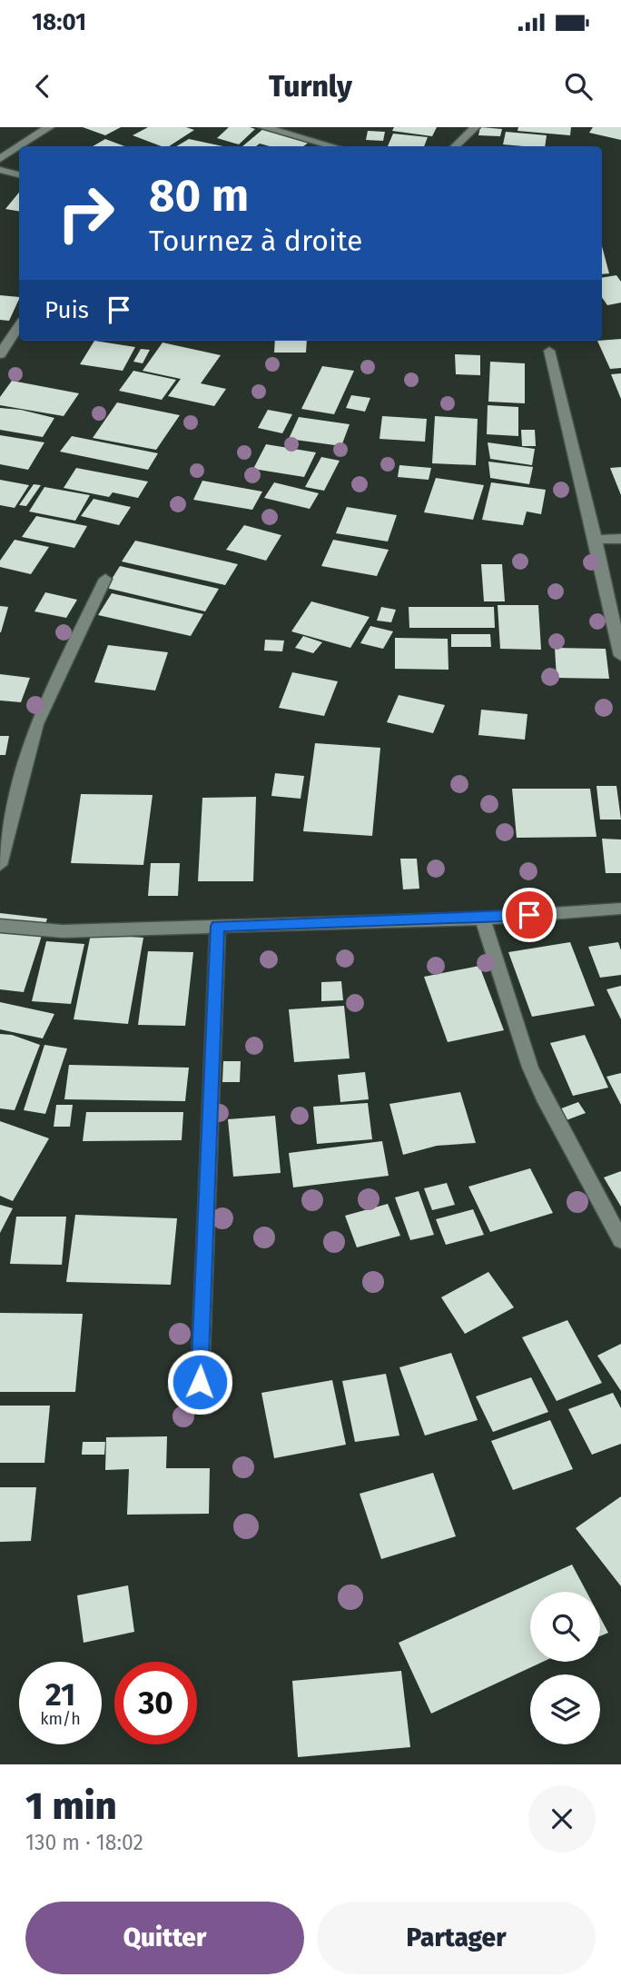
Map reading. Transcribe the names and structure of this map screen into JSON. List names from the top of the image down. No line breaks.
{"page":{"status":"18:01","header":"Turnly","turn":["80 m","Tournez à droite"],"then":"Puis","speed":"21 km/h","limit":"30","heading":["1 min","130 m · 18:02"],"buttons":["Quitter","Partager"]}}
